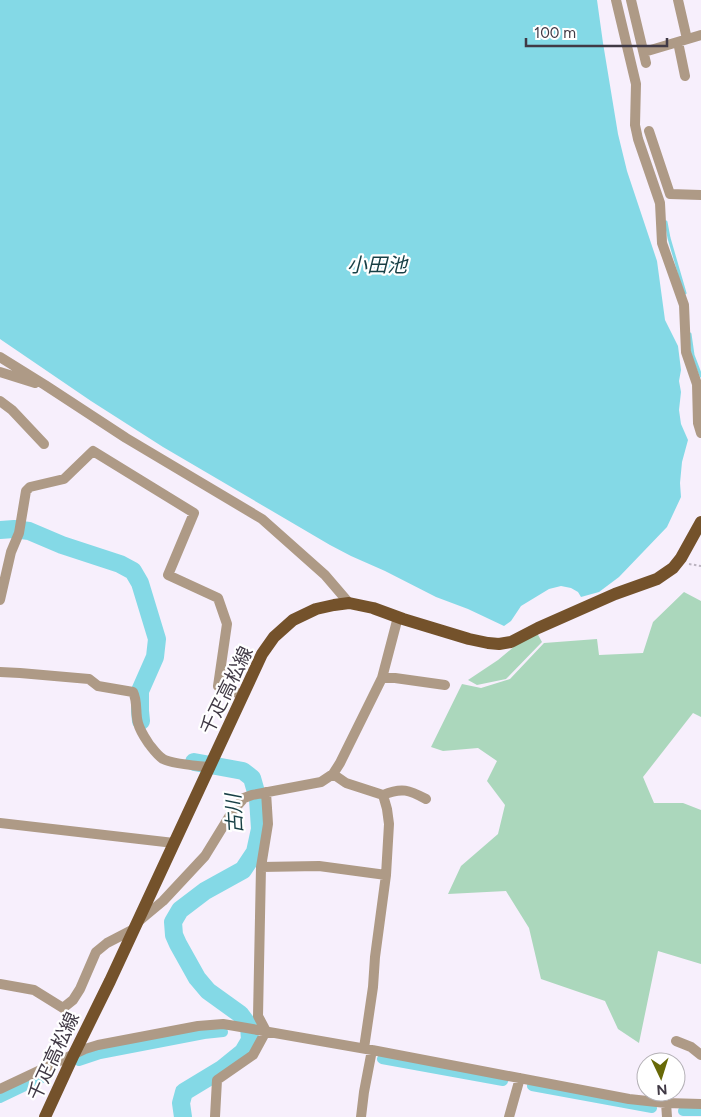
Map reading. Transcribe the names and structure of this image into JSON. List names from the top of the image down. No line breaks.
{"streets":{"main road":["千疋高松線"]},"water":["小田池","古川"],"scale_bar":"100 m","north":"bottom"}
